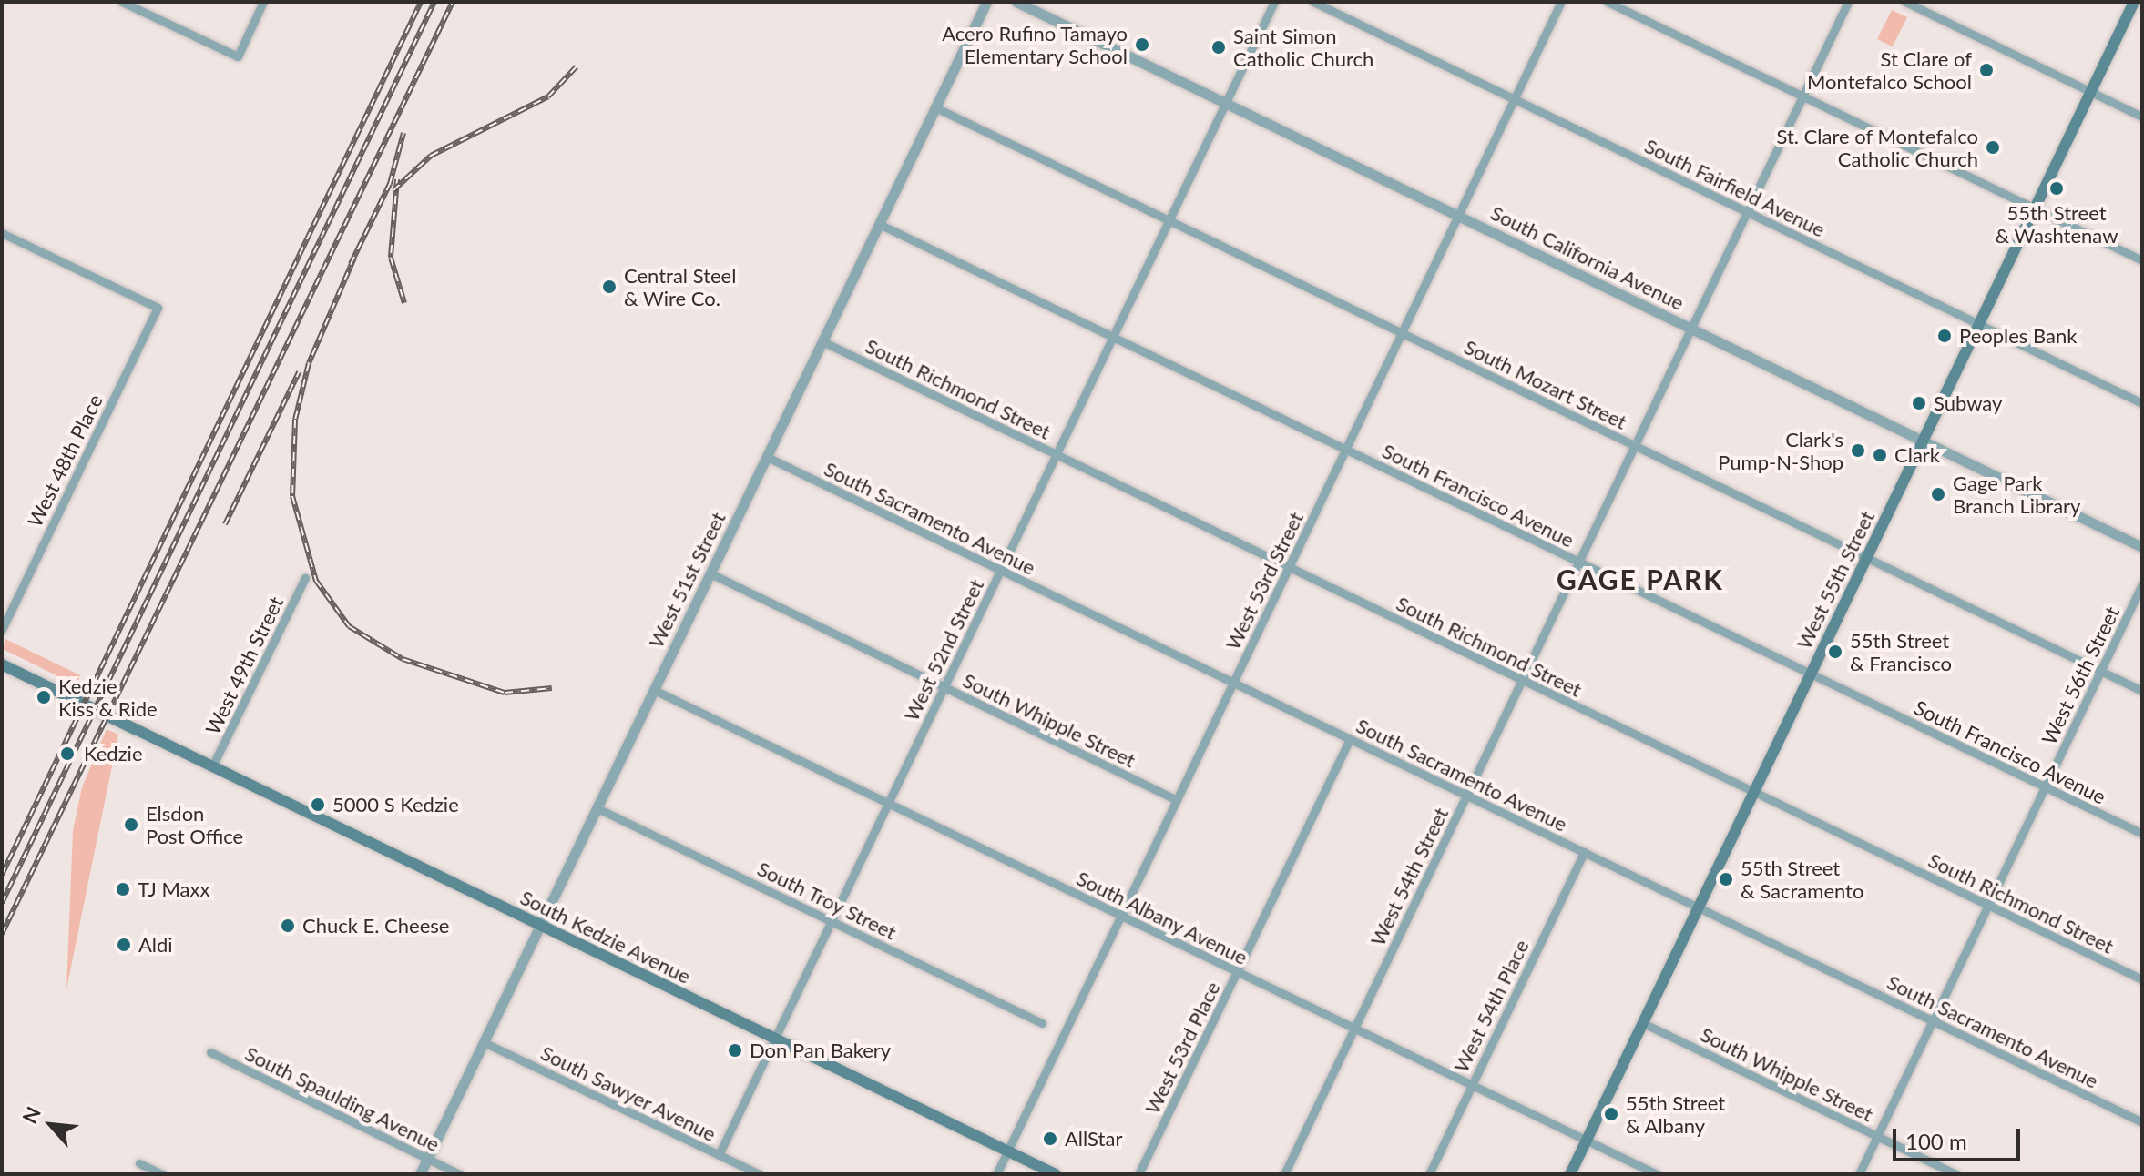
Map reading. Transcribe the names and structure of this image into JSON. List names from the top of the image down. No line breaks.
{"streets":{"main road":["West 55th Street","South Kedzie Avenue"],"street":["South Fairfield Avenue","South California Avenue","South Mozart Street","South Richmond Street","West 48th Place","South Francisco Avenue","South Sacramento Avenue","West 51st Street","West 53rd Street","West 52nd Street","West 49th Street","West 56th Street","South Whipple Street","West 54th Street","South Troy Street","South Albany Avenue","West 54th Place","West 53rd Place","South Sawyer Avenue","South Spaulding Avenue"]},"crossings":[["South Fairfield Avenue","West 55th Street"],["South Fairfield Avenue","West 53rd Street"],["South Fairfield Avenue","West 54th Street"],["South California Avenue","West 55th Street"],["South California Avenue","West 53rd Street"],["South California Avenue","West 52nd Street"],["South California Avenue","West 54th Street"],["South Mozart Street","West 51st Street"],["South Mozart Street","West 55th Street"],["South Mozart Street","West 53rd Street"],["South Mozart Street","West 52nd Street"],["South Mozart Street","West 56th Street"],["South Mozart Street","West 54th Street"],["South Richmond Street","West 51st Street"],["South Richmond Street","West 55th Street"],["South Richmond Street","West 53rd Street"],["South Richmond Street","West 52nd Street"],["South Richmond Street","West 56th Street"],["South Richmond Street","West 54th Street"],["South Francisco Avenue","West 51st Street"],["South Francisco Avenue","West 55th Street"],["South Francisco Avenue","West 53rd Street"],["South Francisco Avenue","West 52nd Street"],["South Francisco Avenue","West 56th Street"],["South Francisco Avenue","West 54th Street"],["South Sacramento Avenue","West 51st Street"],["South Sacramento Avenue","West 55th Street"],["South Sacramento Avenue","West 53rd Street"],["South Sacramento Avenue","West 52nd Street"],["South Sacramento Avenue","West 56th Street"],["South Sacramento Avenue","West 54th Street"],["South Sacramento Avenue","West 54th Place"],["South Sacramento Avenue","West 53rd Place"],["West 51st Street","South Whipple Street"],["West 51st Street","South Troy Street"],["West 51st Street","South Albany Avenue"],["West 51st Street","South Kedzie Avenue"],["West 51st Street","South Sawyer Avenue"],["West 51st Street","South Spaulding Avenue"],["West 55th Street","South Whipple Street"],["West 55th Street","South Albany Avenue"],["West 53rd Street","South Whipple Street"],["West 53rd Street","South Albany Avenue"],["West 53rd Street","South Kedzie Avenue"],["West 52nd Street","South Whipple Street"],["West 52nd Street","South Troy Street"],["West 52nd Street","South Albany Avenue"],["West 52nd Street","South Kedzie Avenue"],["West 52nd Street","South Sawyer Avenue"],["West 49th Street","South Kedzie Avenue"],["West 56th Street","South Whipple Street"],["West 54th Street","South Albany Avenue"],["South Albany Avenue","West 54th Place"],["South Albany Avenue","West 53rd Place"]],"districts":["GAGE PARK"],"places":["Acero Rufino Tamayo Elementary School","Saint Simon Catholic Church","St Clare of Montefalco School","St. Clare of Montefalco Catholic Church","55th Street & Washtenaw","Central Steel & Wire Co.","Peoples Bank","Subway","Clark's Pump-N-Shop","Clark","Gage Park Branch Library","55th Street & Francisco","Kedzie Kiss & Ride","Kedzie","5000 S Kedzie","Elsdon Post Office","55th Street & Sacramento","TJ Maxx","Chuck E. Cheese","Aldi","Don Pan Bakery","55th Street & Albany","AllStar"],"scale_bar":"100 m","north":"top left"}
